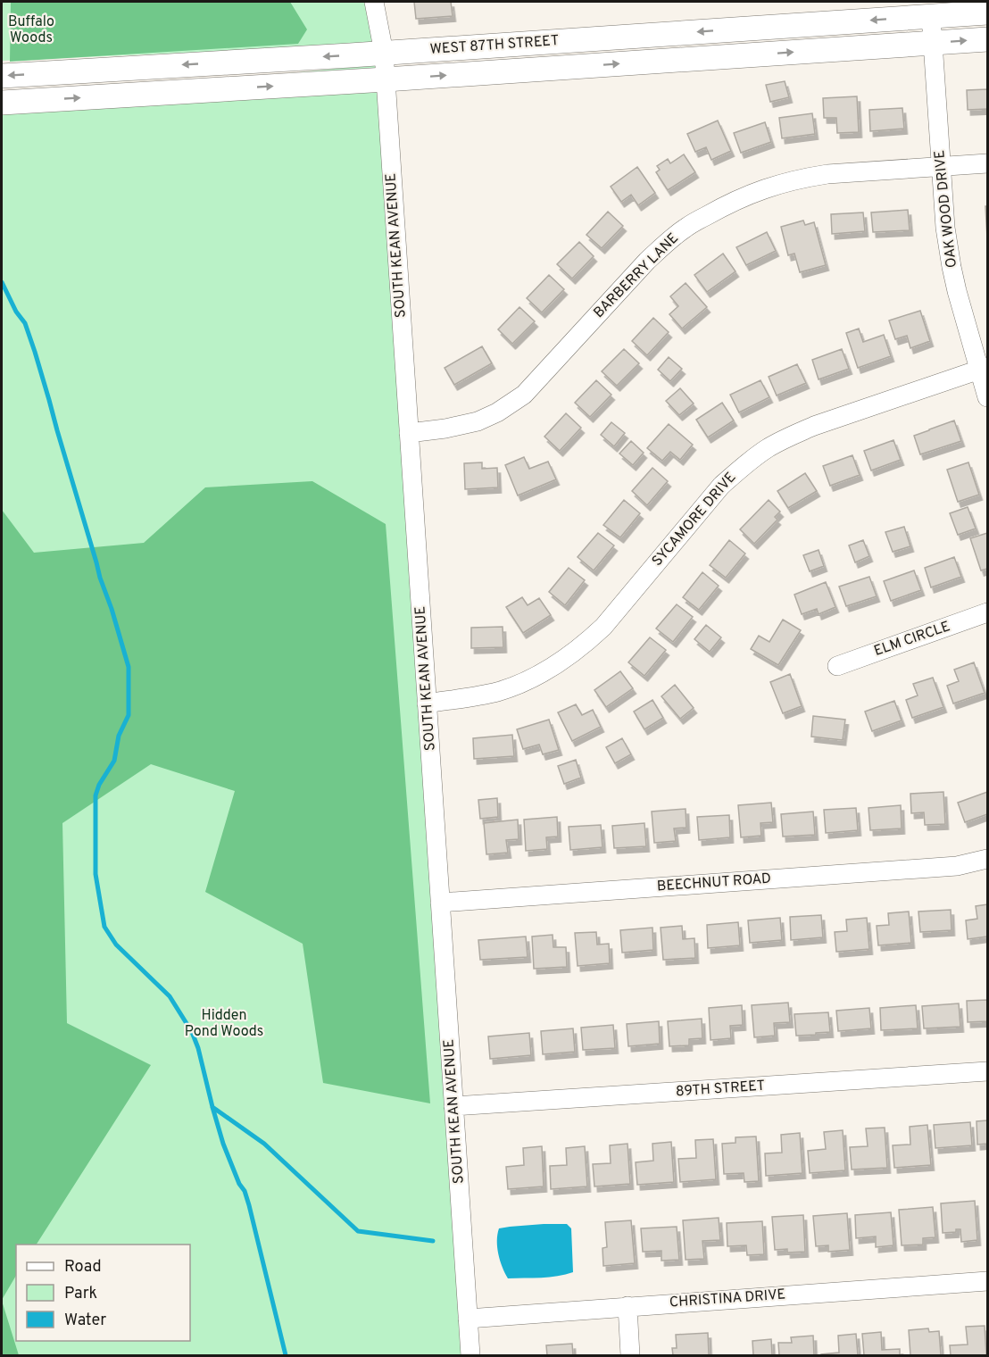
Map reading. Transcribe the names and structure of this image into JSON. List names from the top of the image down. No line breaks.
{"streets":{"main road":["WEST 87TH STREET"],"street":["OAK WOOD DRIVE","SOUTH KEAN AVENUE","BARBERRY LANE","SYCAMORE DRIVE","ELM CIRCLE","BEECHNUT ROAD","89TH STREET","CHRISTINA DRIVE"]},"crossings":[["WEST 87TH STREET","OAK WOOD DRIVE"],["WEST 87TH STREET","SOUTH KEAN AVENUE"],["OAK WOOD DRIVE","BARBERRY LANE"],["OAK WOOD DRIVE","SYCAMORE DRIVE"],["SOUTH KEAN AVENUE","BARBERRY LANE"],["SOUTH KEAN AVENUE","SYCAMORE DRIVE"],["SOUTH KEAN AVENUE","BEECHNUT ROAD"],["SOUTH KEAN AVENUE","89TH STREET"],["SOUTH KEAN AVENUE","CHRISTINA DRIVE"]],"parks":["Buffalo Woods","Hidden Pond Woods"],"legend":["Road","Park","Water"]}
